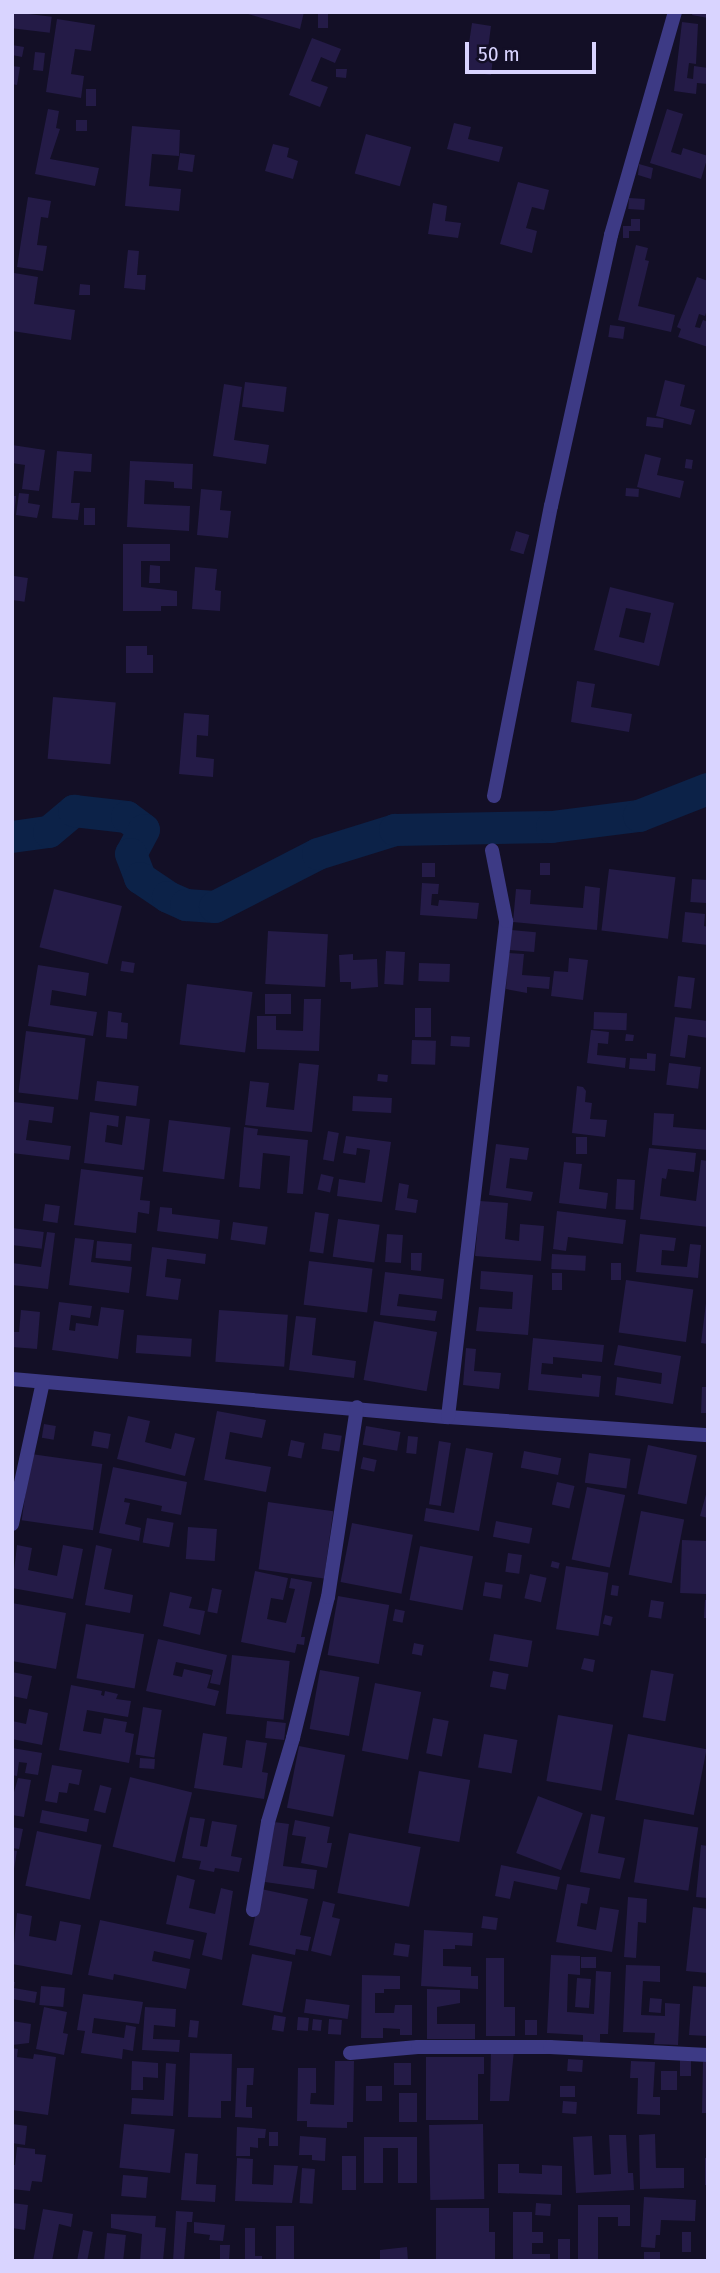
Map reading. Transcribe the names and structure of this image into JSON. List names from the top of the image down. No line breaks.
{"scale_bar":"50 m"}
